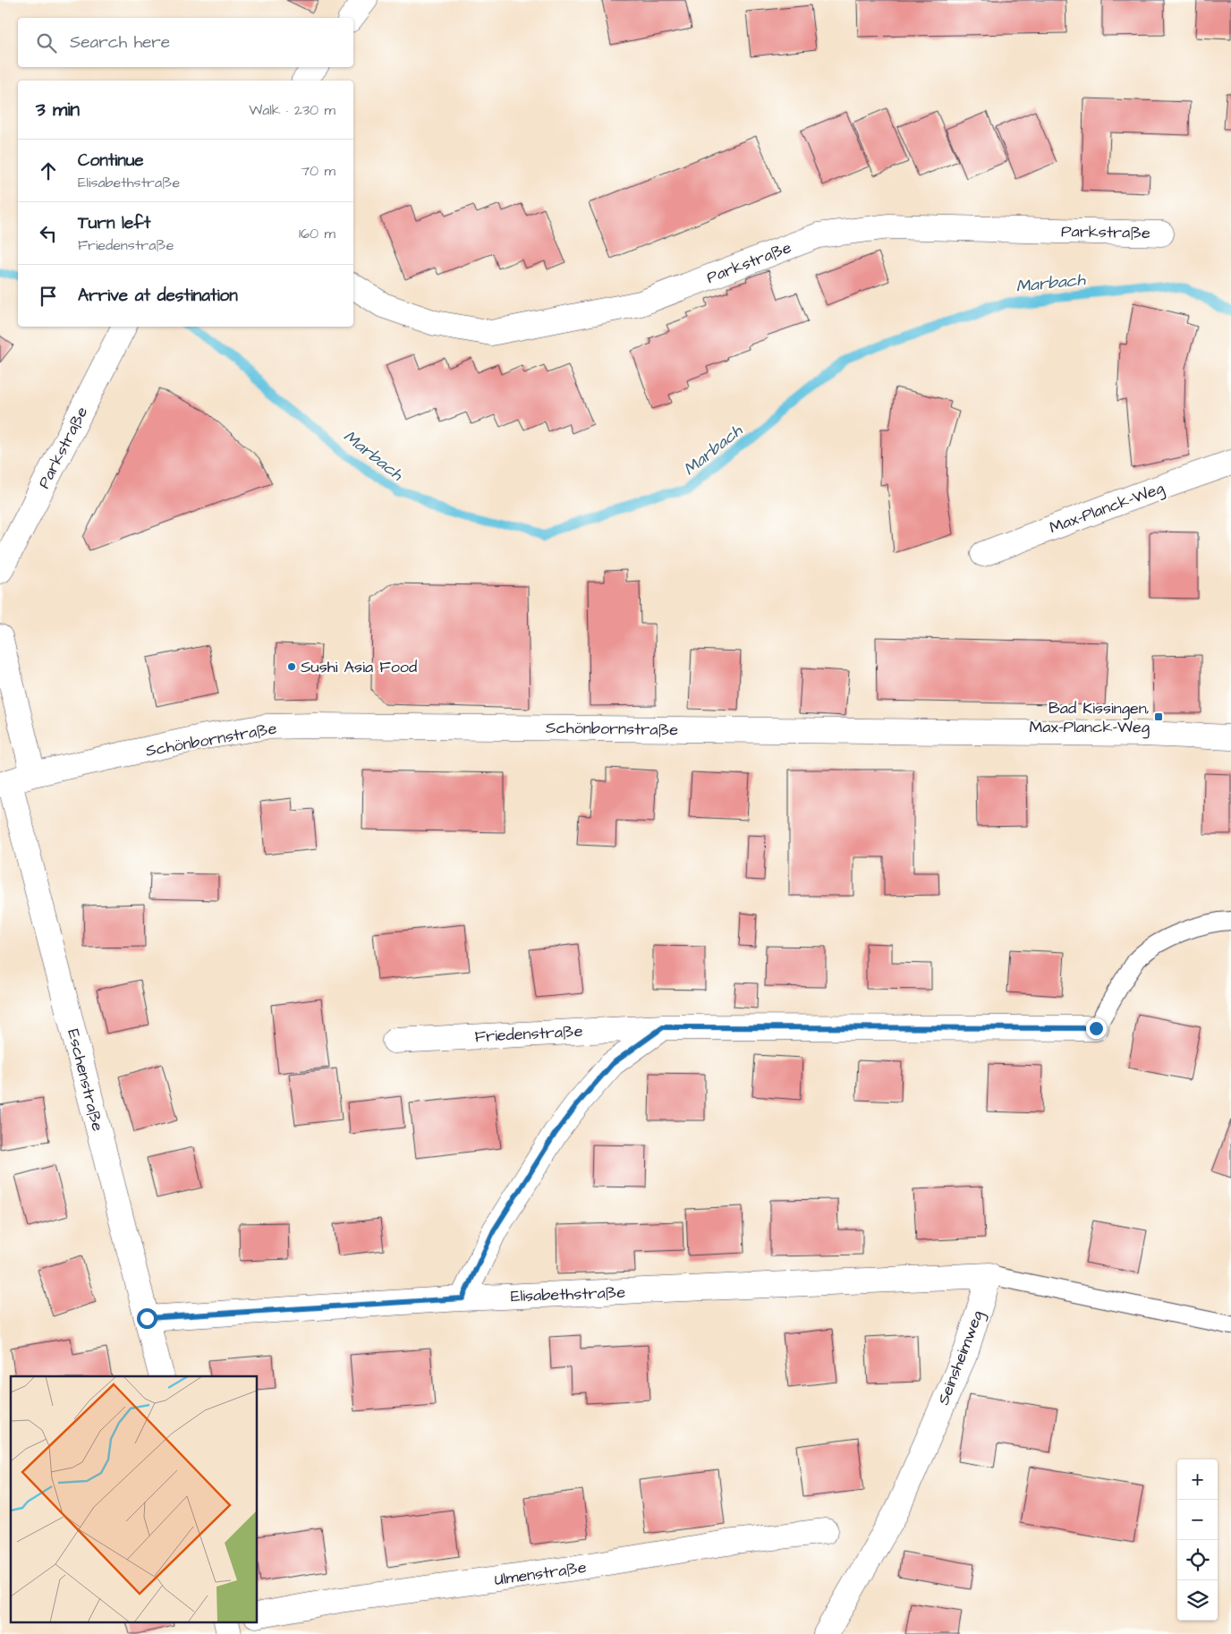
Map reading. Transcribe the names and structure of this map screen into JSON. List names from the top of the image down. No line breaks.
{"streets":{"street":["Parkstraße","Max-Planck-Weg","Schönbornstraße","Friedenstraße","Eschenstraße","Elisabethstraße","Seinsheimweg","Ulmenstraße"]},"crossings":[["Schönbornstraße","Eschenstraße"],["Eschenstraße","Elisabethstraße"],["Elisabethstraße","Seinsheimweg"]],"water":["Marbach"],"places":{"other":["Sushi Asia Food"],"transit":["Bad Kissingen, Max-Planck-Weg"]},"page":{"search":"Search here","heading":["3 min","Walk · 230 m"],"list":[["Continue","Elisabethstraße","70 m"],["Turn left","Friedenstraße","160 m"],"Arrive at destination"],"map_buttons":["+","−"]}}
